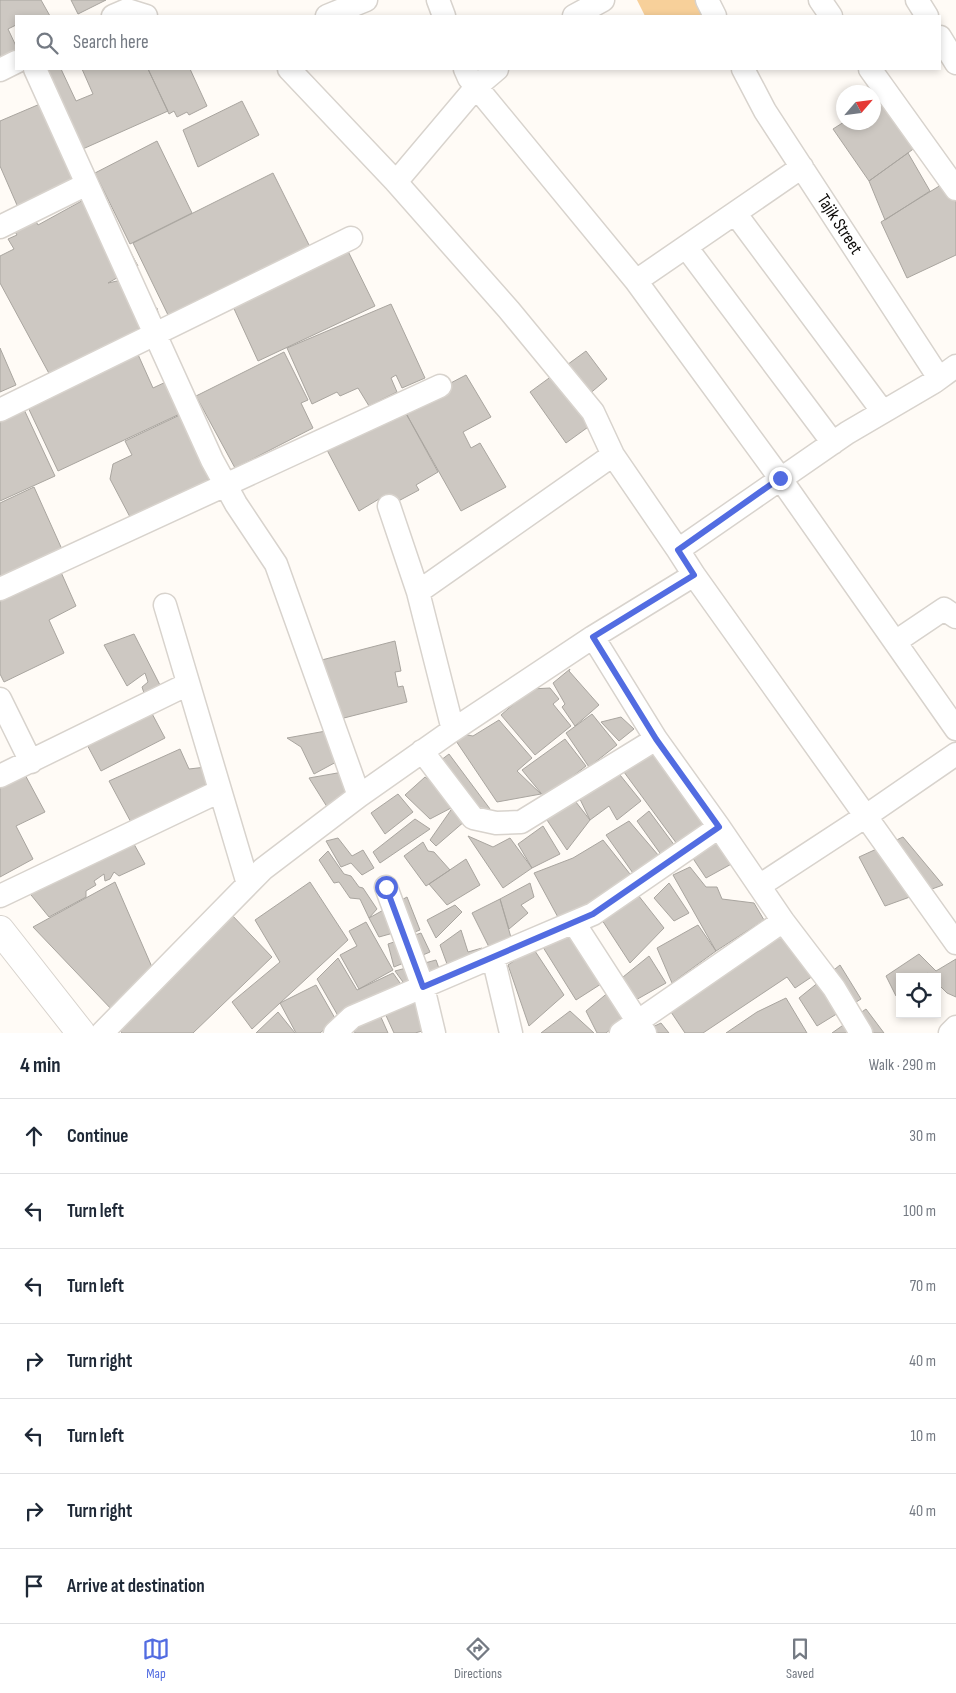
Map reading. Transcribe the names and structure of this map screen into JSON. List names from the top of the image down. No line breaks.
{"streets":{"street":["Tajik Street"]},"north":"top right","page":{"search":"Search here","heading":["4 min","Walk · 290 m"],"list":[["Continue","30 m"],["Turn left","100 m"],["Turn left","70 m"],["Turn right","40 m"],["Turn left","10 m"],["Turn right","40 m"],"Arrive at destination"],"nav":["Map","Directions","Saved"]}}
